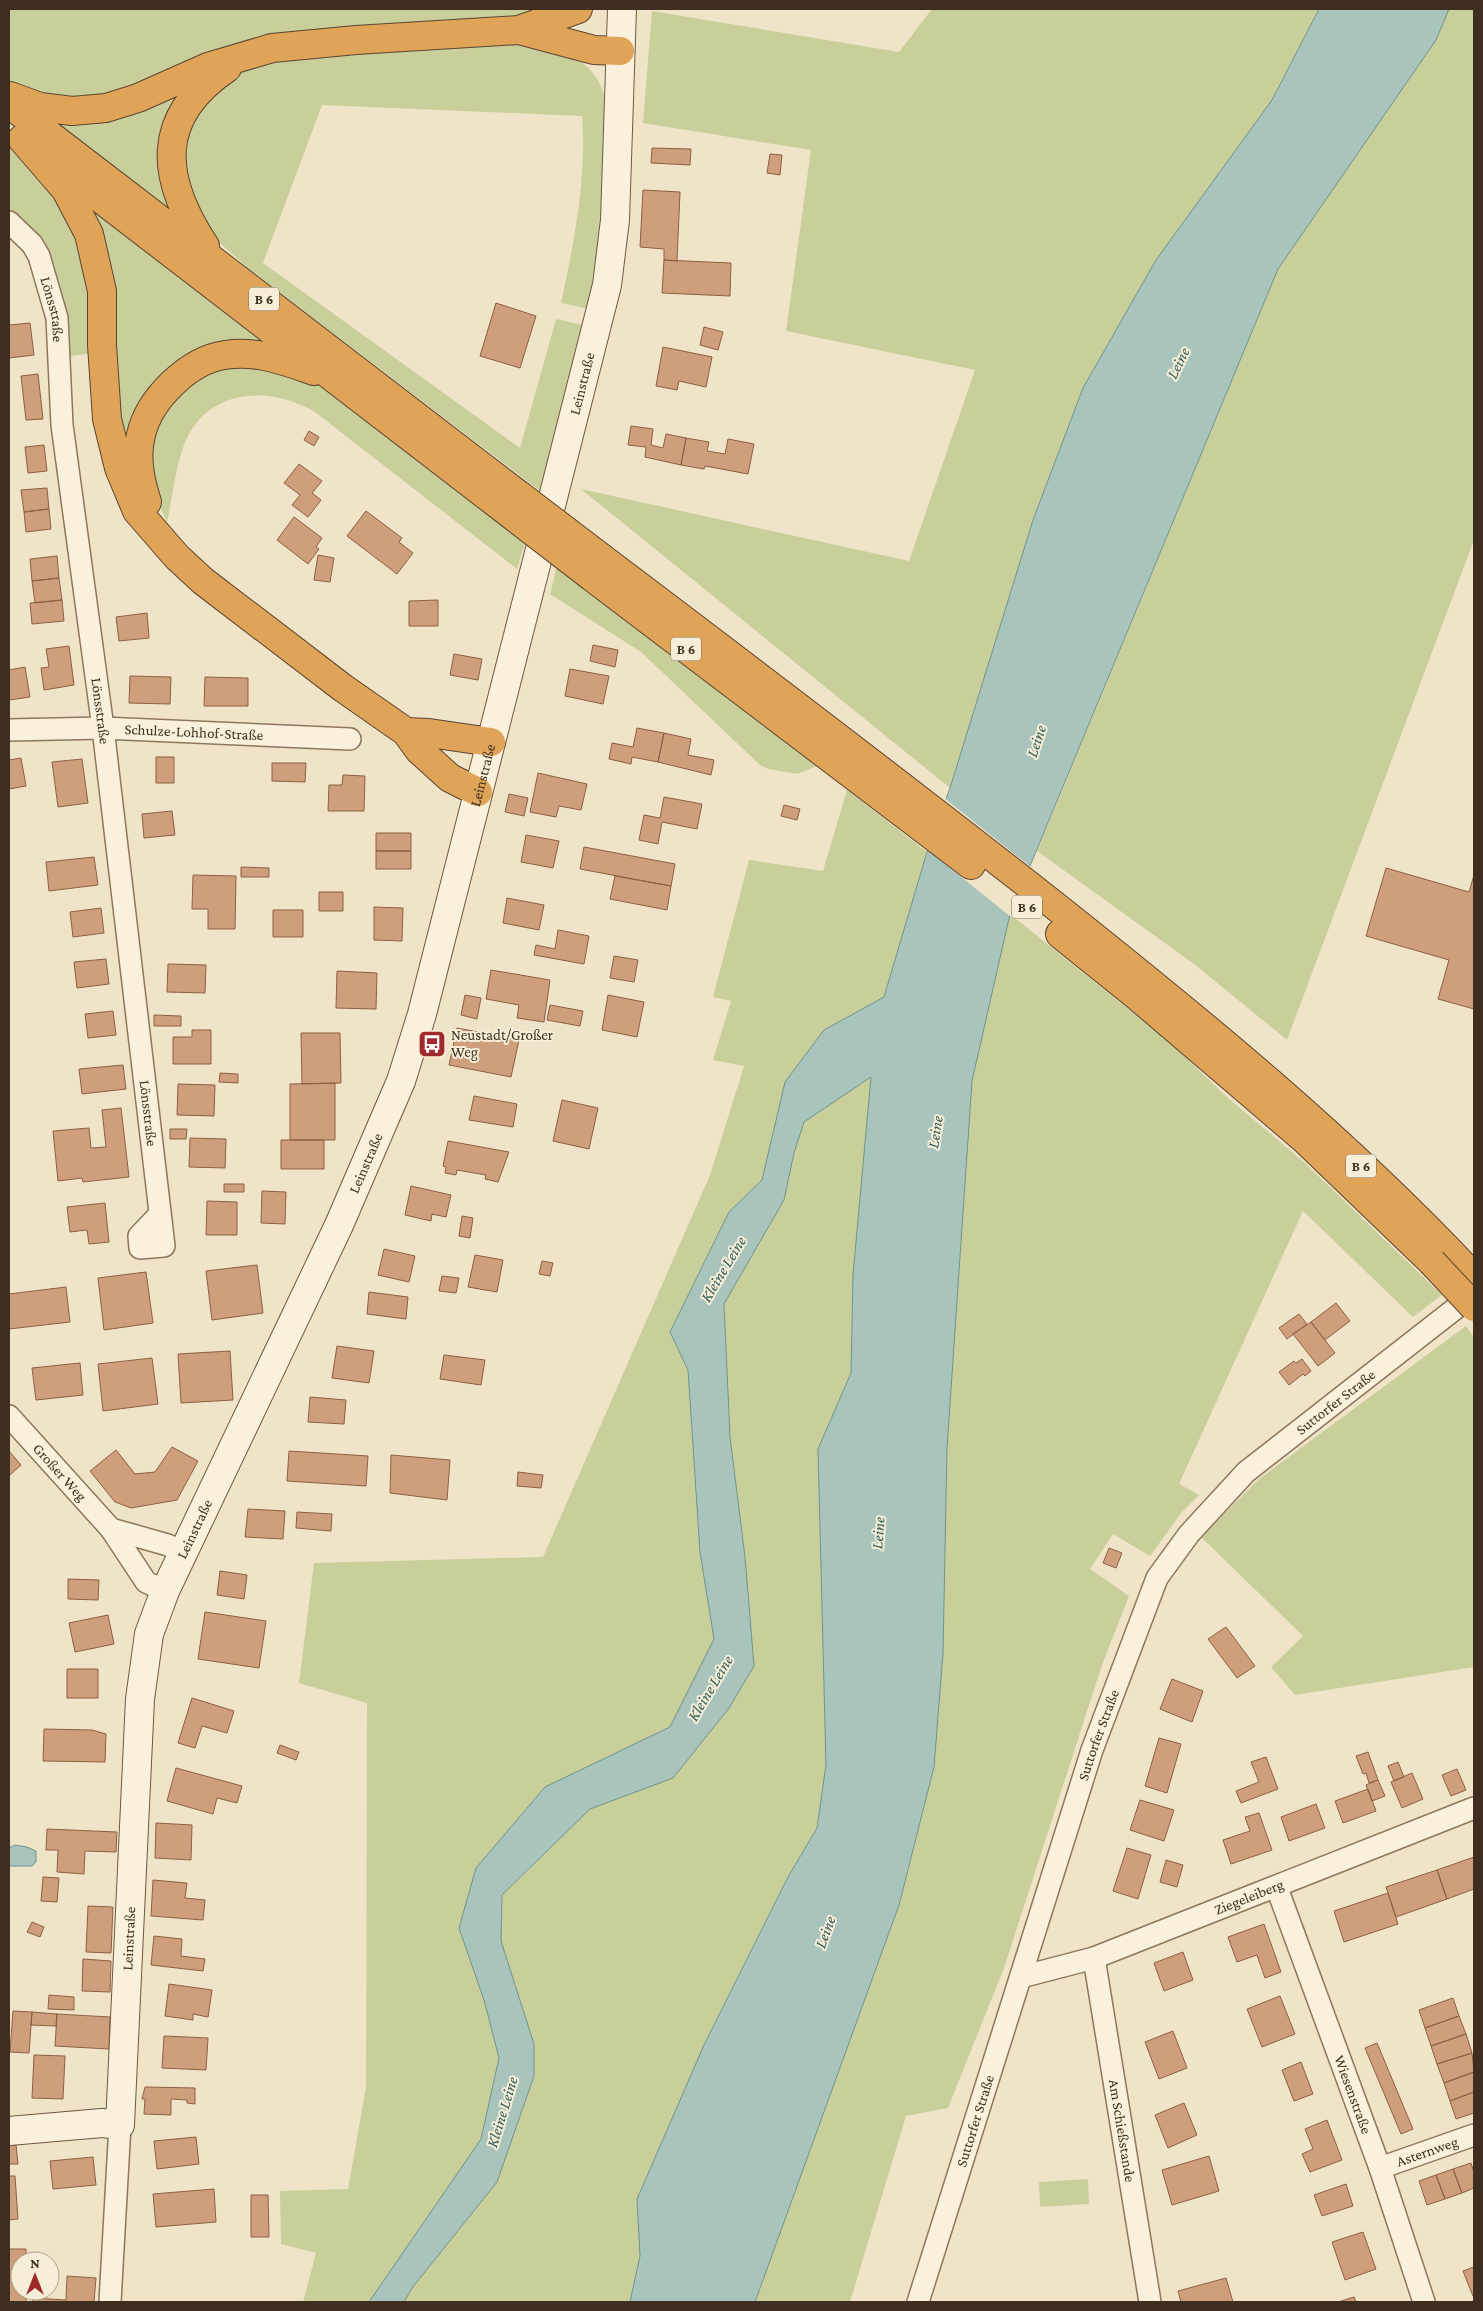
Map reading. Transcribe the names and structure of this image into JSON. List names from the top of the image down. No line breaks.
{"streets":{"highway":["B 6"],"street":["Lönsstraße","Leinstraße","Schulze-Lohhof-Straße","Suttorfer Straße","Großer Weg","Ziegeleiberg","Wiesenstraße","Am Schießstande","Asternweg"]},"crossings":[["Lönsstraße","Schulze-Lohhof-Straße"],["Leinstraße","Großer Weg"],["Suttorfer Straße","Ziegeleiberg"],["Ziegeleiberg","Wiesenstraße"],["Ziegeleiberg","Am Schießstande"],["Wiesenstraße","Asternweg"]],"water":["Leine","Kleine Leine"],"places":{"bus stop":["Neustadt/Großer Weg"]},"north":"top"}
